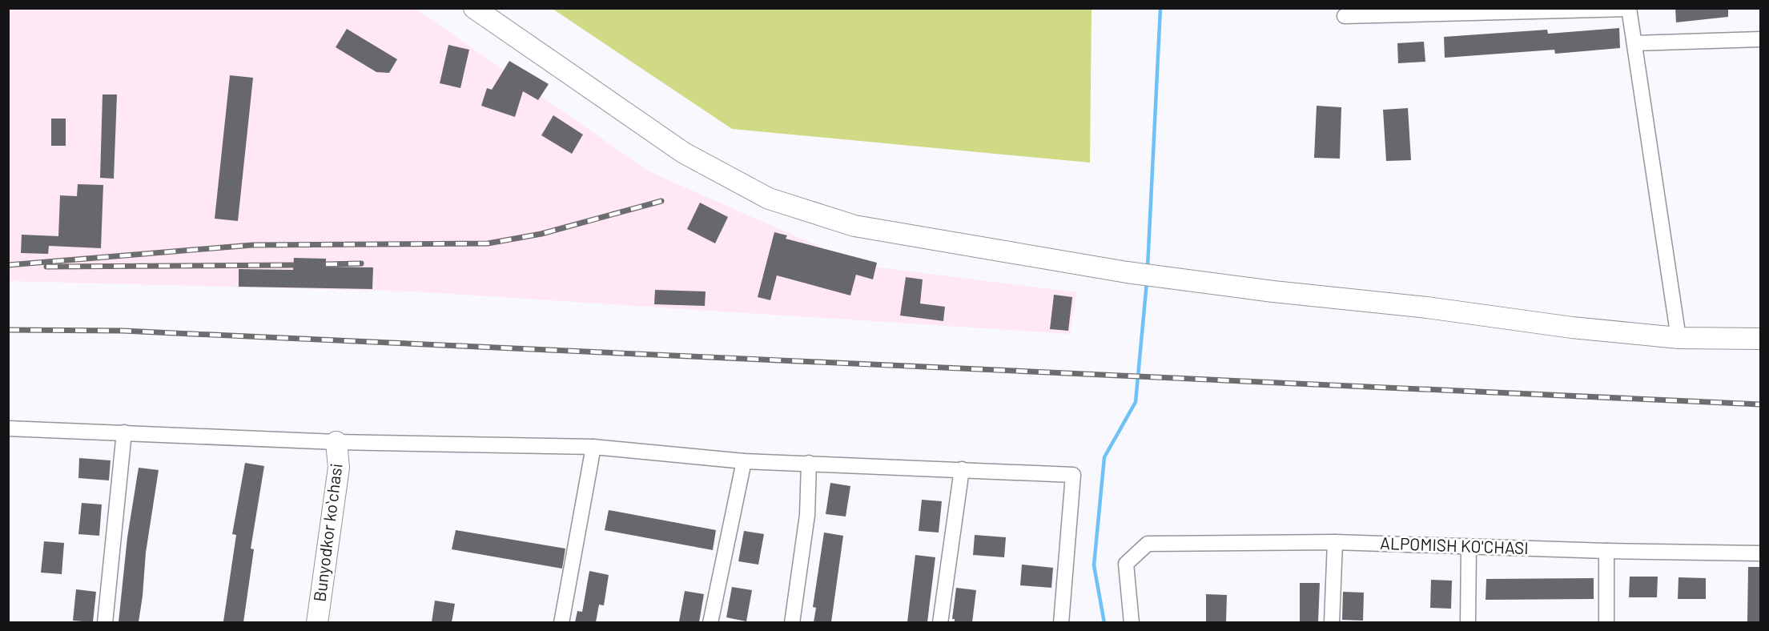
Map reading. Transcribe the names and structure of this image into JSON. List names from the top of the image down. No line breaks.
{"streets":{"main road":["Bunyodkor koʻchasi"],"street":["ALPOMISH KO'CHASI"]}}
